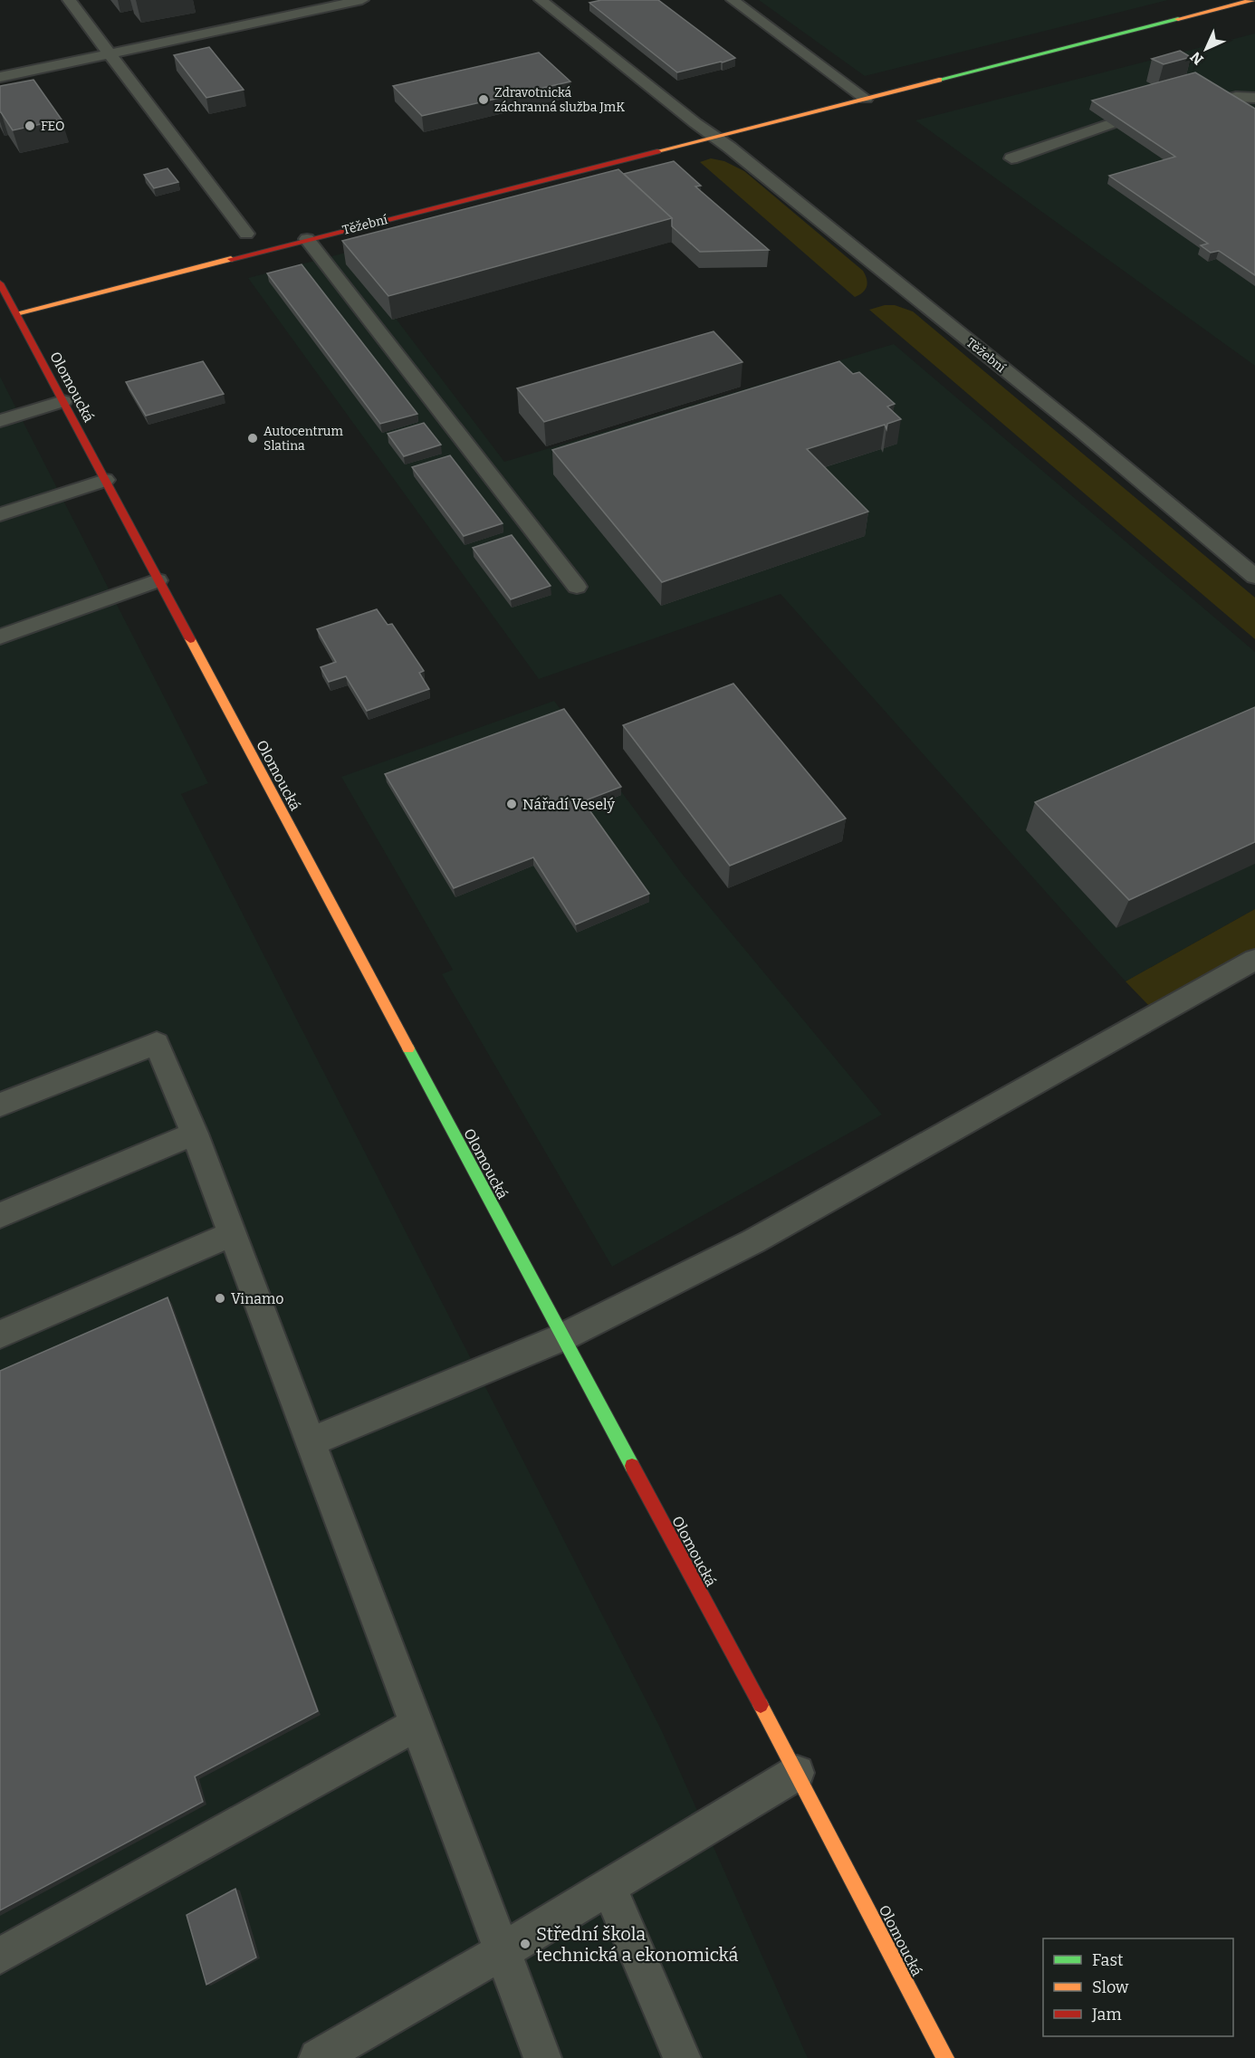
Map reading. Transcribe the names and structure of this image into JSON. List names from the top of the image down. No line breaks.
{"streets":{"main road":["Těžební","Olomoucká"]},"crossings":[["Těžební","Olomoucká"]],"places":["Zdravotnická záchranná služba JmK","FEO","Autocentrum Slatina","Nářadí Veselý","Vinamo","Střední škola technická a ekonomická"],"legend":["Fast","Slow","Jam"],"north":"bottom left"}
